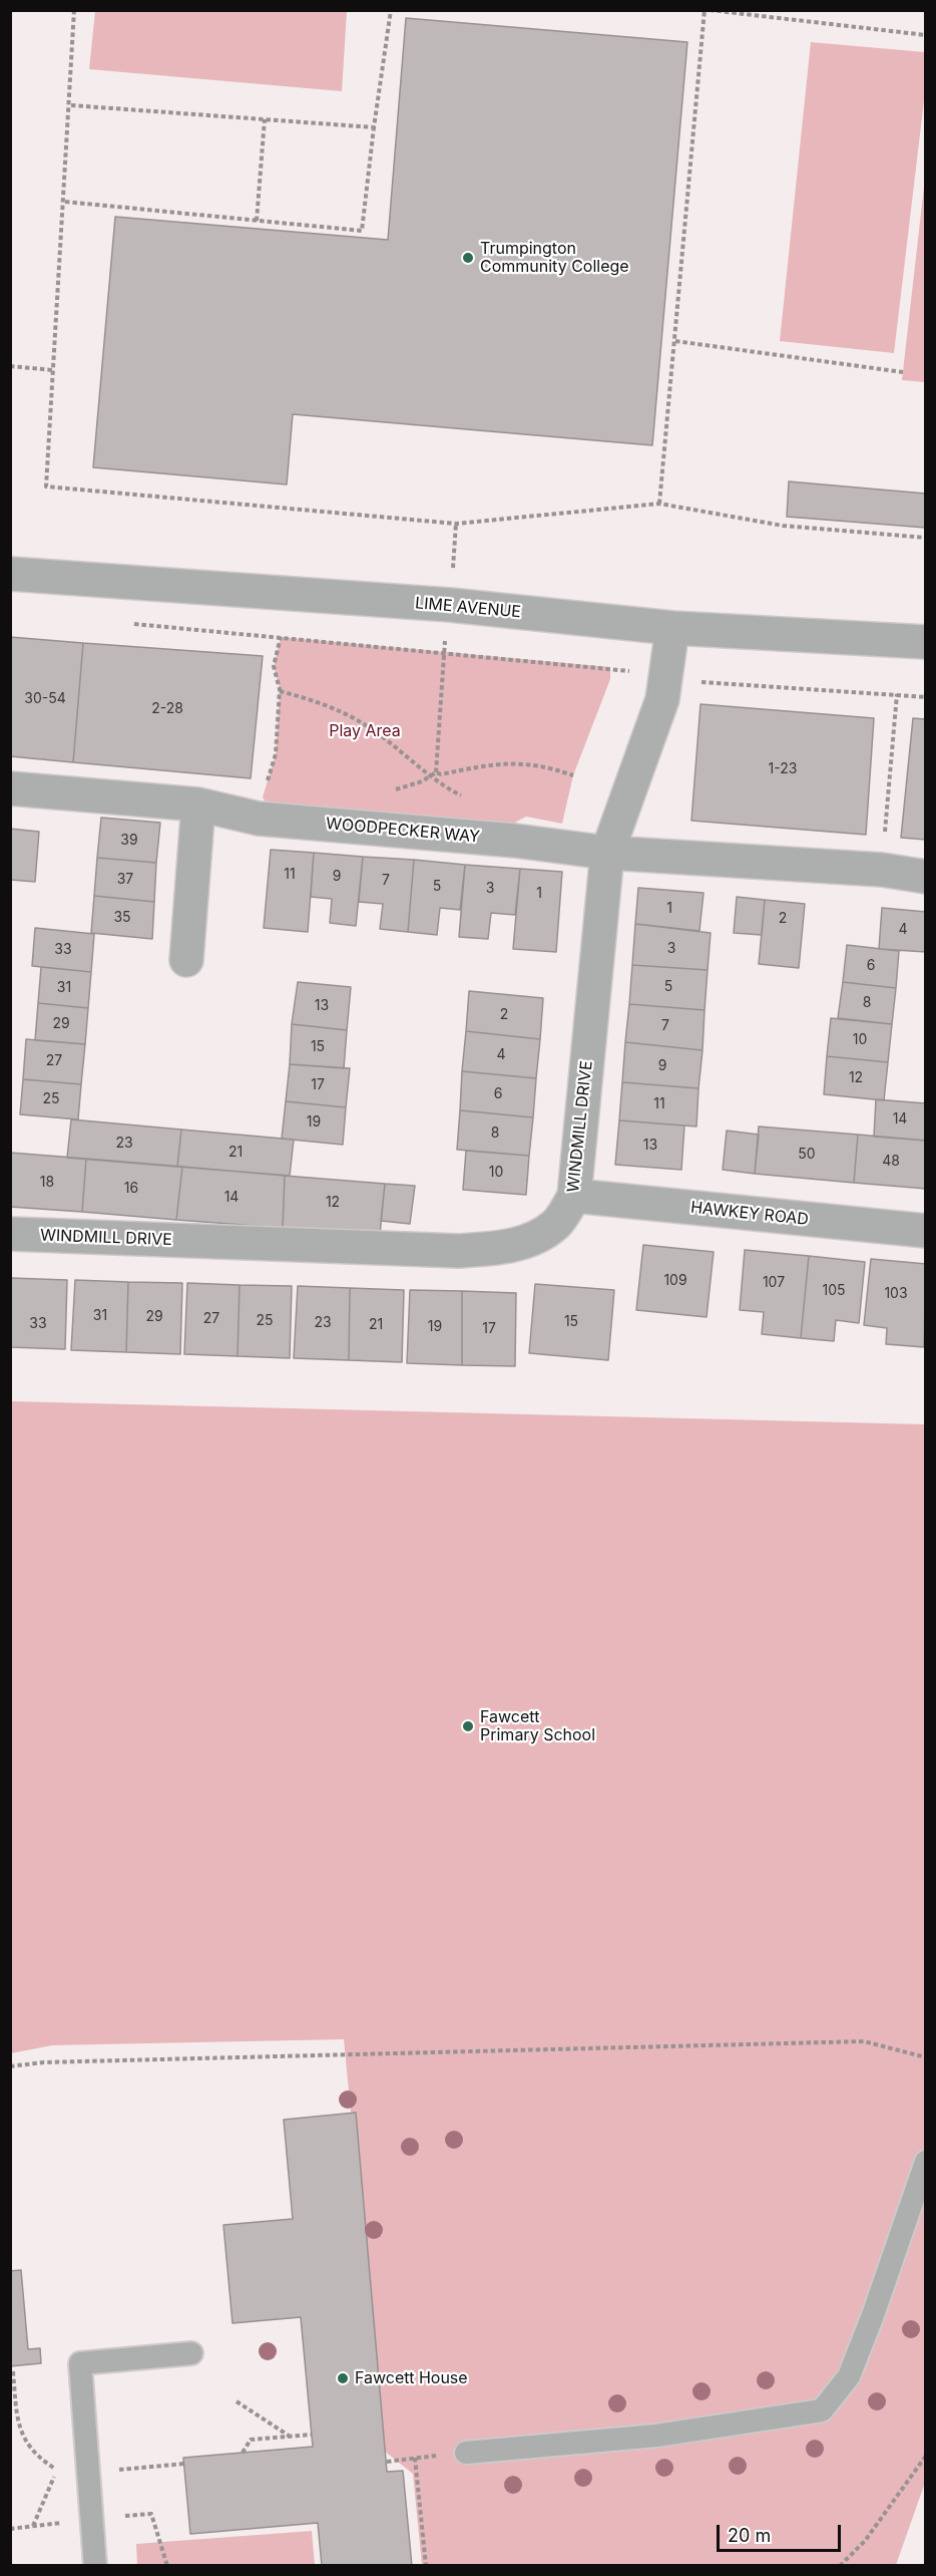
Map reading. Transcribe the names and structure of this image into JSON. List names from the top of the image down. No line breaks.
{"streets":{"street":["LIME AVENUE","WOODPECKER WAY","WINDMILL DRIVE","HAWKEY ROAD"]},"crossings":[["LIME AVENUE","WINDMILL DRIVE"],["WOODPECKER WAY","WINDMILL DRIVE"],["WINDMILL DRIVE","HAWKEY ROAD"]],"parks":["Play Area"],"places":["Trumpington Community College","Fawcett Primary School","Fawcett House"],"house_numbers":["30-54","2-28","1-23","39","11","9","37","7","5","3","1","1","35","2","4","3","33","6","5","31","8","13","2","29","7","10","15","4","27","9","12","17","6","25","11","14","19","8","23","13","21","50","48","10","18","16","14","12","109","107","105","103","31","29","27","25","15","23","33","21","19","17"],"scale_bar":"20 m"}
